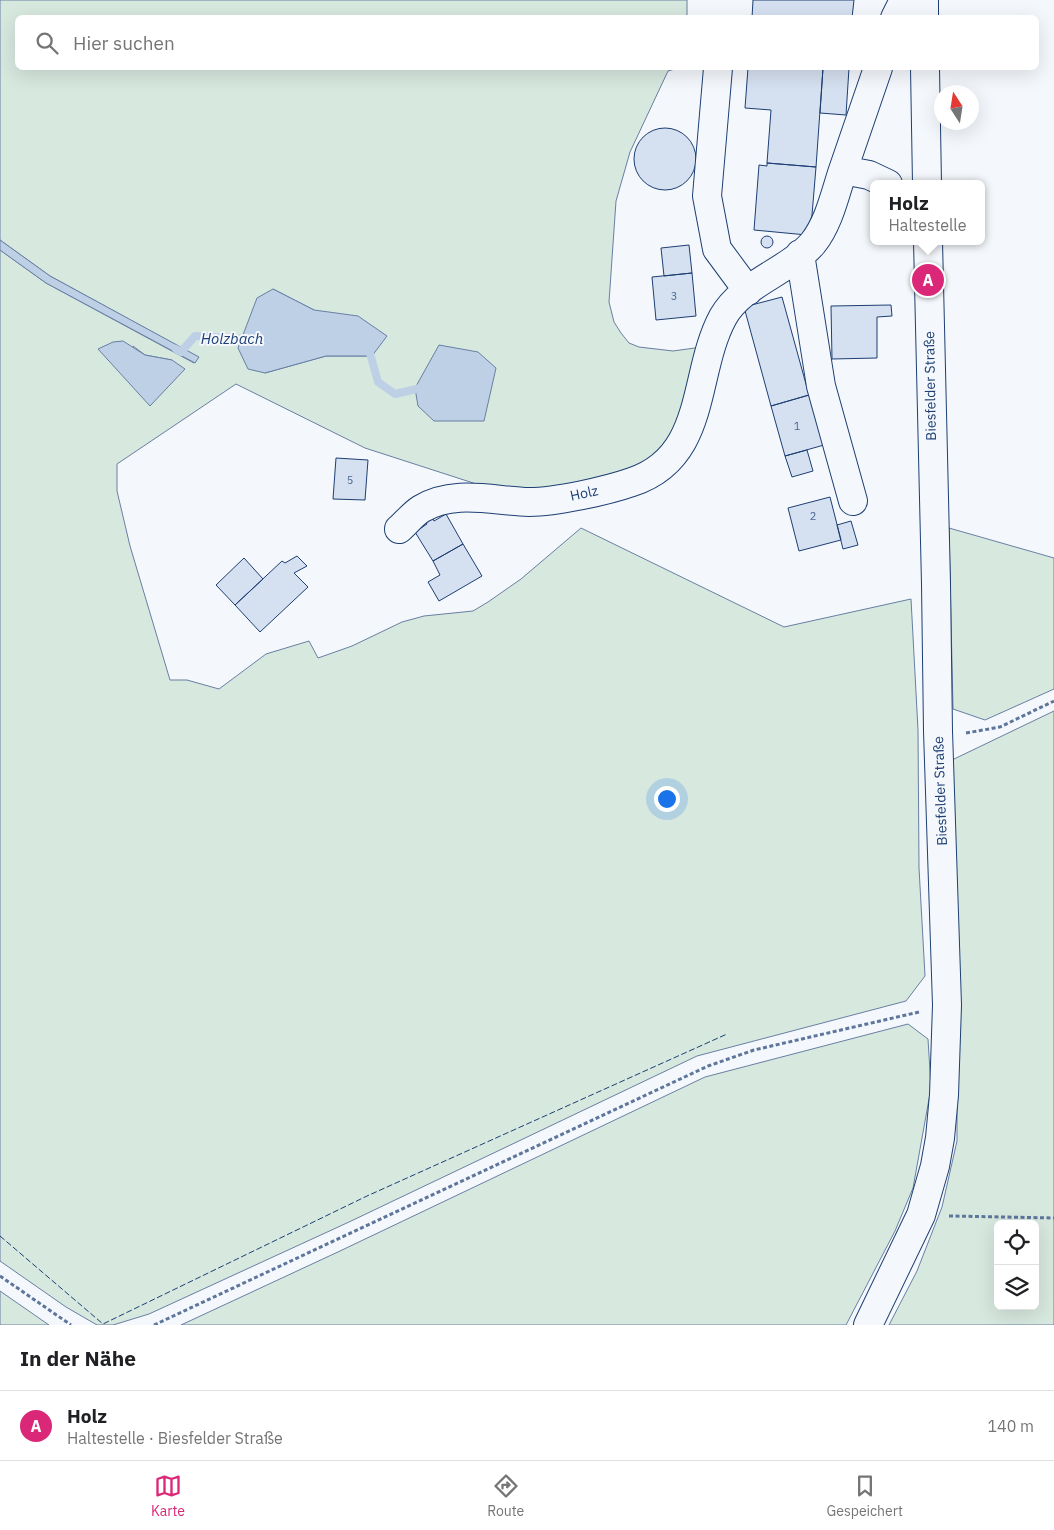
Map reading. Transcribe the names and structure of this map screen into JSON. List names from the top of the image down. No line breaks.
{"streets":{"street":["Biesfelder Straße","Holz"]},"water":["Holzbach"],"house_numbers":["3","1","5","2"],"north":"top","page":{"search":"Hier suchen","popup":["Holz","Haltestelle"],"pins":"A","heading":"In der Nähe","list":[{"mark":"A","name":"Holz","note":"Haltestelle · Biesfelder Straße","value":"140 m"}],"nav":["Karte","Route","Gespeichert"]}}
